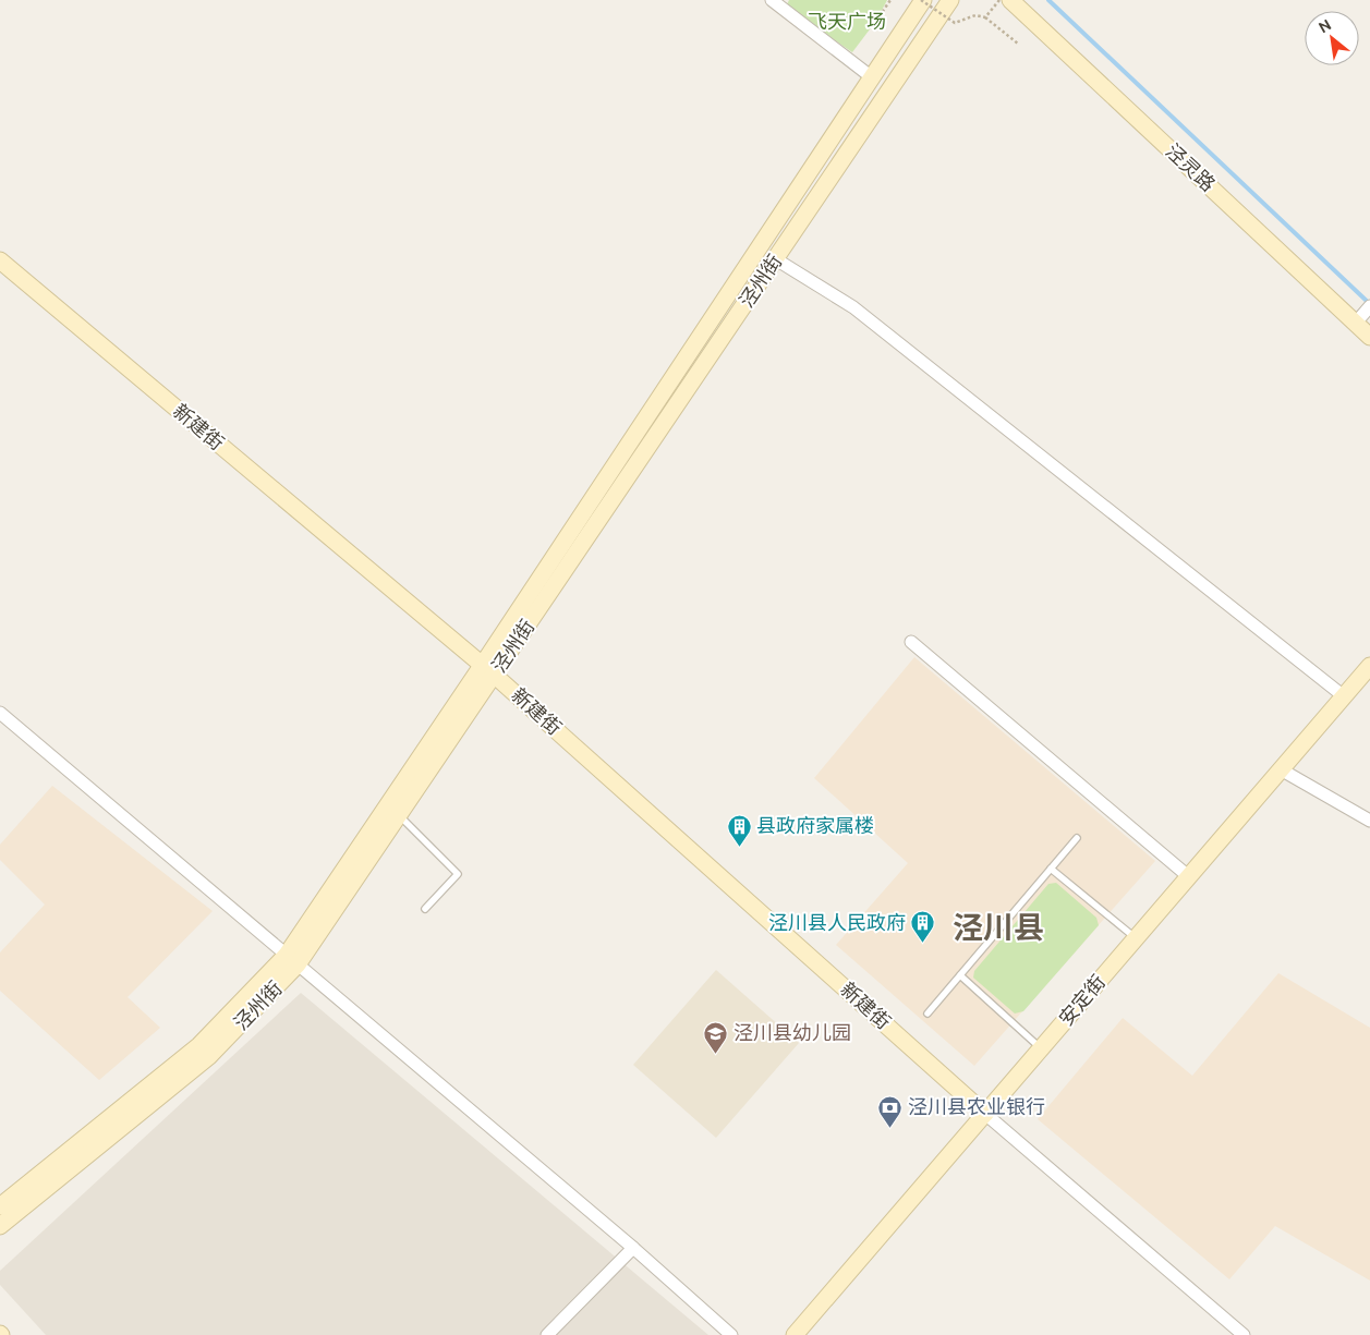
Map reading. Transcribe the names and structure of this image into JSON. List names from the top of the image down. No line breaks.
{"streets":{"main road":["泾灵路","泾州街","新建街","安定街"]},"crossings":[["泾州街","新建街"],["新建街","安定街"]],"districts":["泾川县"],"parks":["飞天广场"],"places":{"building":["县政府家属楼","泾川县人民政府"],"school or university":["泾川县幼儿园"],"bank":["泾川县农业银行"]},"north":"top left"}
